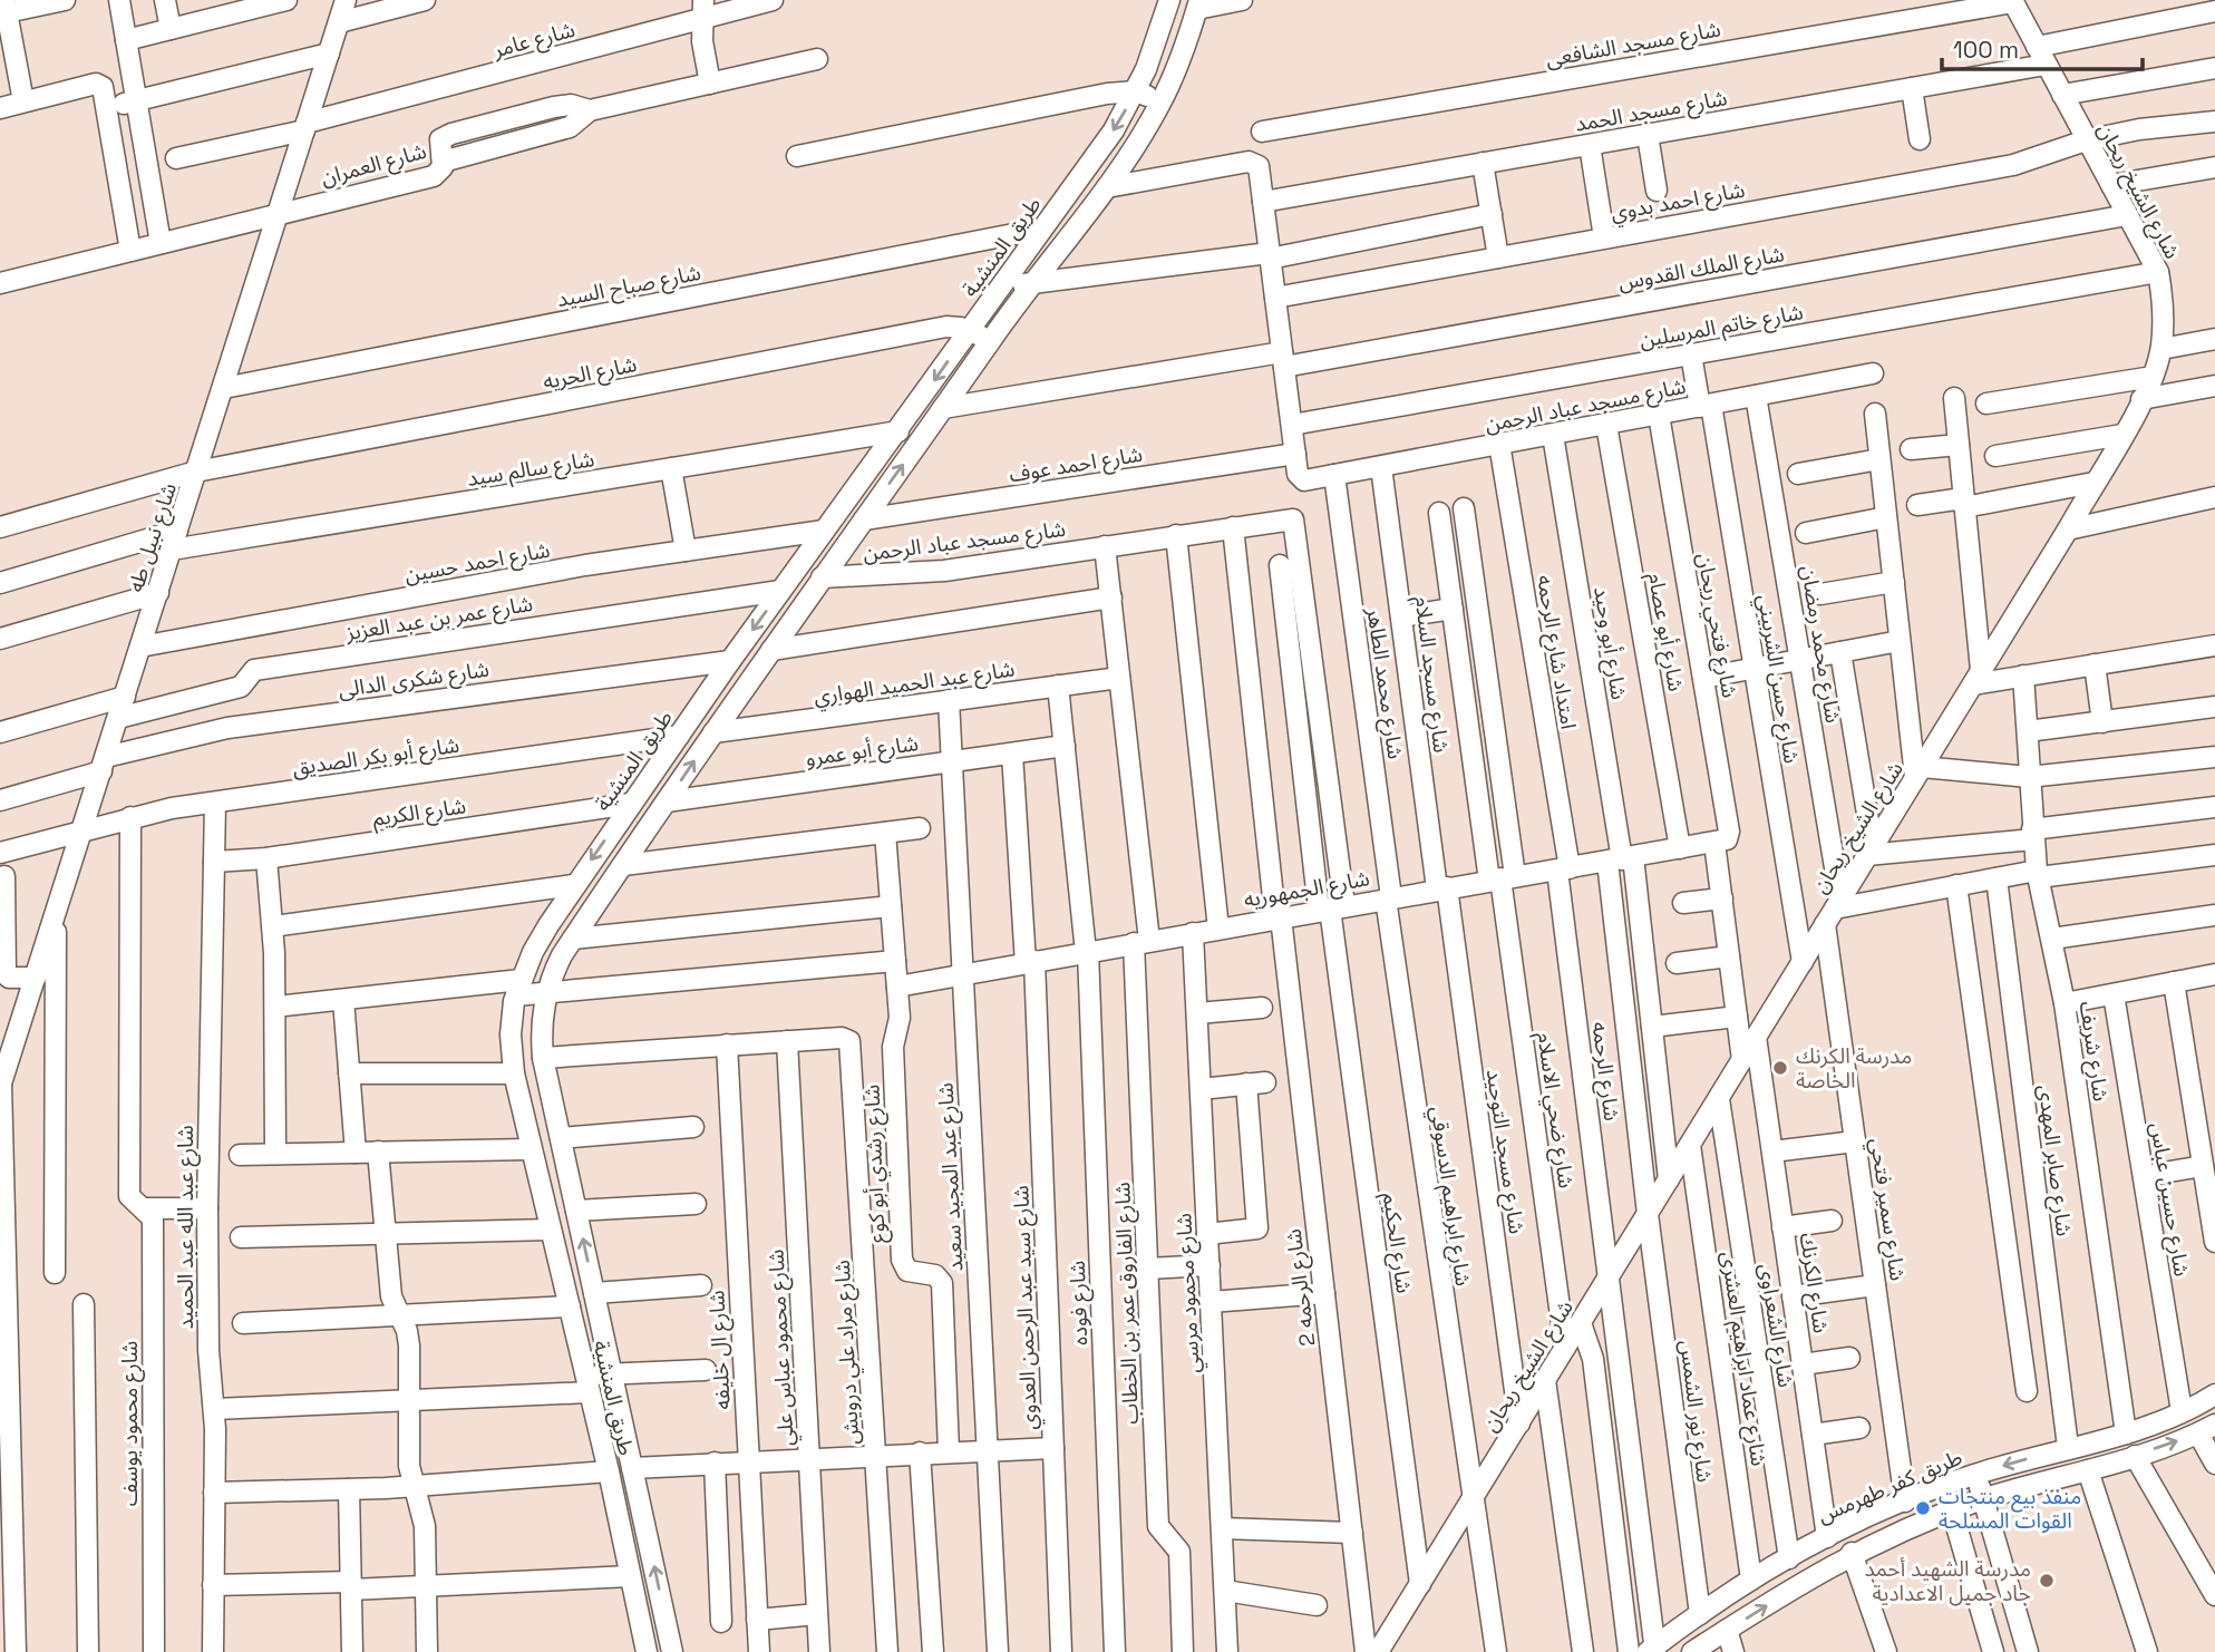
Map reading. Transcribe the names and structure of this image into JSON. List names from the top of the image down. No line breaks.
{"streets":{"street":["شارع عامر","شارع مسجد الشافعى","شارع مسجد الحمد","شارع العمران","شارع الشيخ ريحان","شارع احمد بدوي","طريق المنشية","شارع الملك القدوس","شارع صباح السيد","شارع خاتم المرسلين","شارع الحريه","شارع مسجد عباد الرحمن","شارع احمد عوف","شارع سالم سيد","شارع نبيل طه","شارع احمد حسين","شارع عمر بن عبد العزيز","شارع فتحي ريحان","شارع أبو عصام","شارع أبو وحيد","شارع محمد رمضان","امتداد شارع الرحمه","شارع مسجد السلام","شارع شكرى الدالى","شارع حسن الشربيني","شارع عبد الحميد الهواري","شارع محمد الطاهر","شارع أبو عمرو","شارع أبو بكر الصديق","شارع الكريم","شارع الجمهوريه","شارع شريف","شارع الرحمه","شارع ضحي الاسلام","شارع مسجد التوحيد","شارع صابر المهدى","شارع رشدي أبو كوع","شارع عبد المجيد سعيد","شارع ابراهيم الدسوقي","شارع حسين عباس","شارع سمير فتحي","شارع عبد الله عبد الحميد","شارع الحكيم","شارع الكرنك","شارع الرحمه 2","شارع محمود مرسي","شارع فوده","شارع الفاروق عمر بن الخطاب","شارع سيد عبد الرحمن العدوي","شارع الشعراوى","شارع محمود عباس علي","شارع ال خليفه","شارع مراد علي درويش","شارع عماد ابراهيم العشرى","شارع نور الشمس","شارع محمود يوسف","طريق كفر طهرمس"]},"crossings":[["شارع عامر","شارع نبيل طه"],["شارع مسجد الشافعى","شارع الشيخ ريحان"],["شارع مسجد الحمد","شارع الشيخ ريحان"],["شارع العمران","شارع نبيل طه"],["شارع الشيخ ريحان","شارع احمد بدوي"],["شارع الشيخ ريحان","شارع الملك القدوس"],["شارع الشيخ ريحان","شارع خاتم المرسلين"],["شارع الشيخ ريحان","شارع فتحي ريحان"],["شارع الشيخ ريحان","شارع محمد رمضان"],["شارع الشيخ ريحان","شارع حسن الشربيني"],["شارع الشيخ ريحان","شارع الرحمه"],["شارع الشيخ ريحان","شارع ضحي الاسلام"],["شارع الشيخ ريحان","شارع مسجد التوحيد"],["شارع الشيخ ريحان","شارع ابراهيم الدسوقي"],["شارع الشيخ ريحان","شارع سمير فتحي"],["شارع الشيخ ريحان","شارع الحكيم"],["شارع الشيخ ريحان","شارع الكرنك"],["شارع الشيخ ريحان","شارع الشعراوى"],["شارع الشيخ ريحان","شارع عماد ابراهيم العشرى"],["شارع الشيخ ريحان","شارع نور الشمس"],["طريق المنشية","شارع الملك القدوس"],["طريق المنشية","شارع صباح السيد"],["طريق المنشية","شارع الحريه"],["طريق المنشية","شارع مسجد عباد الرحمن"],["طريق المنشية","شارع احمد عوف"],["طريق المنشية","شارع سالم سيد"],["طريق المنشية","شارع احمد حسين"],["طريق المنشية","شارع عمر بن عبد العزيز"],["طريق المنشية","شارع شكرى الدالى"],["طريق المنشية","شارع عبد الحميد الهواري"],["طريق المنشية","شارع أبو عمرو"],["طريق المنشية","شارع أبو بكر الصديق"],["طريق المنشية","شارع الكريم"],["شارع صباح السيد","شارع نبيل طه"],["شارع خاتم المرسلين","شارع حسن الشربيني"],["شارع الحريه","شارع نبيل طه"],["شارع مسجد عباد الرحمن","شارع احمد عوف"],["شارع مسجد عباد الرحمن","شارع فتحي ريحان"],["شارع مسجد عباد الرحمن","شارع أبو عصام"],["شارع مسجد عباد الرحمن","شارع أبو وحيد"],["شارع مسجد عباد الرحمن","شارع محمد رمضان"],["شارع مسجد عباد الرحمن","امتداد شارع الرحمه"],["شارع مسجد عباد الرحمن","شارع مسجد السلام"],["شارع مسجد عباد الرحمن","شارع حسن الشربيني"],["شارع مسجد عباد الرحمن","شارع محمد الطاهر"],["شارع مسجد عباد الرحمن","شارع الجمهوريه"],["شارع مسجد عباد الرحمن","شارع الحكيم"],["شارع مسجد عباد الرحمن","شارع الرحمه 2"],["شارع مسجد عباد الرحمن","شارع الفاروق عمر بن الخطاب"],["شارع سالم سيد","شارع نبيل طه"],["شارع نبيل طه","شارع احمد حسين"],["شارع نبيل طه","شارع عمر بن عبد العزيز"],["شارع نبيل طه","شارع شكرى الدالى"],["شارع نبيل طه","شارع أبو بكر الصديق"],["شارع فتحي ريحان","شارع الجمهوريه"],["شارع أبو عصام","شارع الجمهوريه"],["شارع أبو وحيد","شارع الجمهوريه"],["شارع أبو وحيد","شارع نور الشمس"],["شارع محمد رمضان","شارع سمير فتحي"],["امتداد شارع الرحمه","شارع الجمهوريه"],["امتداد شارع الرحمه","شارع الرحمه"],["شارع مسجد السلام","شارع الجمهوريه"],["شارع مسجد السلام","شارع مسجد التوحيد"],["شارع عبد الحميد الهواري","شارع عبد المجيد سعيد"],["شارع عبد الحميد الهواري","شارع فوده"],["شارع عبد الحميد الهواري","شارع الفاروق عمر بن الخطاب"],["شارع محمد الطاهر","شارع الجمهوريه"],["شارع محمد الطاهر","شارع ابراهيم الدسوقي"],["شارع أبو عمرو","شارع عبد المجيد سعيد"],["شارع أبو عمرو","شارع فوده"],["شارع أبو عمرو","شارع سيد عبد الرحمن العدوي"],["شارع أبو بكر الصديق","شارع عبد الله عبد الحميد"],["شارع أبو بكر الصديق","شارع محمود يوسف"],["شارع الكريم","شارع عبد الله عبد الحميد"],["شارع الجمهوريه","شارع الرحمه"],["شارع الجمهوريه","شارع ضحي الاسلام"],["شارع الجمهوريه","شارع مسجد التوحيد"],["شارع الجمهوريه","شارع رشدي أبو كوع"],["شارع الجمهوريه","شارع عبد المجيد سعيد"],["شارع الجمهوريه","شارع ابراهيم الدسوقي"],["شارع الجمهوريه","شارع الحكيم"],["شارع الجمهوريه","شارع الرحمه 2"],["شارع الجمهوريه","شارع محمود مرسي"],["شارع الجمهوريه","شارع فوده"],["شارع الجمهوريه","شارع الفاروق عمر بن الخطاب"],["شارع الجمهوريه","شارع سيد عبد الرحمن العدوي"],["شارع الجمهوريه","شارع نور الشمس"],["شارع شريف","طريق كفر طهرمس"],["شارع الرحمه","طريق كفر طهرمس"],["شارع صابر المهدى","طريق كفر طهرمس"],["شارع حسين عباس","طريق كفر طهرمس"],["شارع سمير فتحي","طريق كفر طهرمس"],["شارع الكرنك","طريق كفر طهرمس"],["شارع الشعراوى","طريق كفر طهرمس"],["شارع محمود عباس علي","شارع مراد علي درويش"],["شارع عماد ابراهيم العشرى","طريق كفر طهرمس"],["شارع نور الشمس","طريق كفر طهرمس"]],"places":["مدرسة الكرنك الخاصة","منفذ بيع منتجات القوات المسلحة","مدرسة الشهيد أحمد جاد جميل الاعدادية"],"scale_bar":"100 m"}
